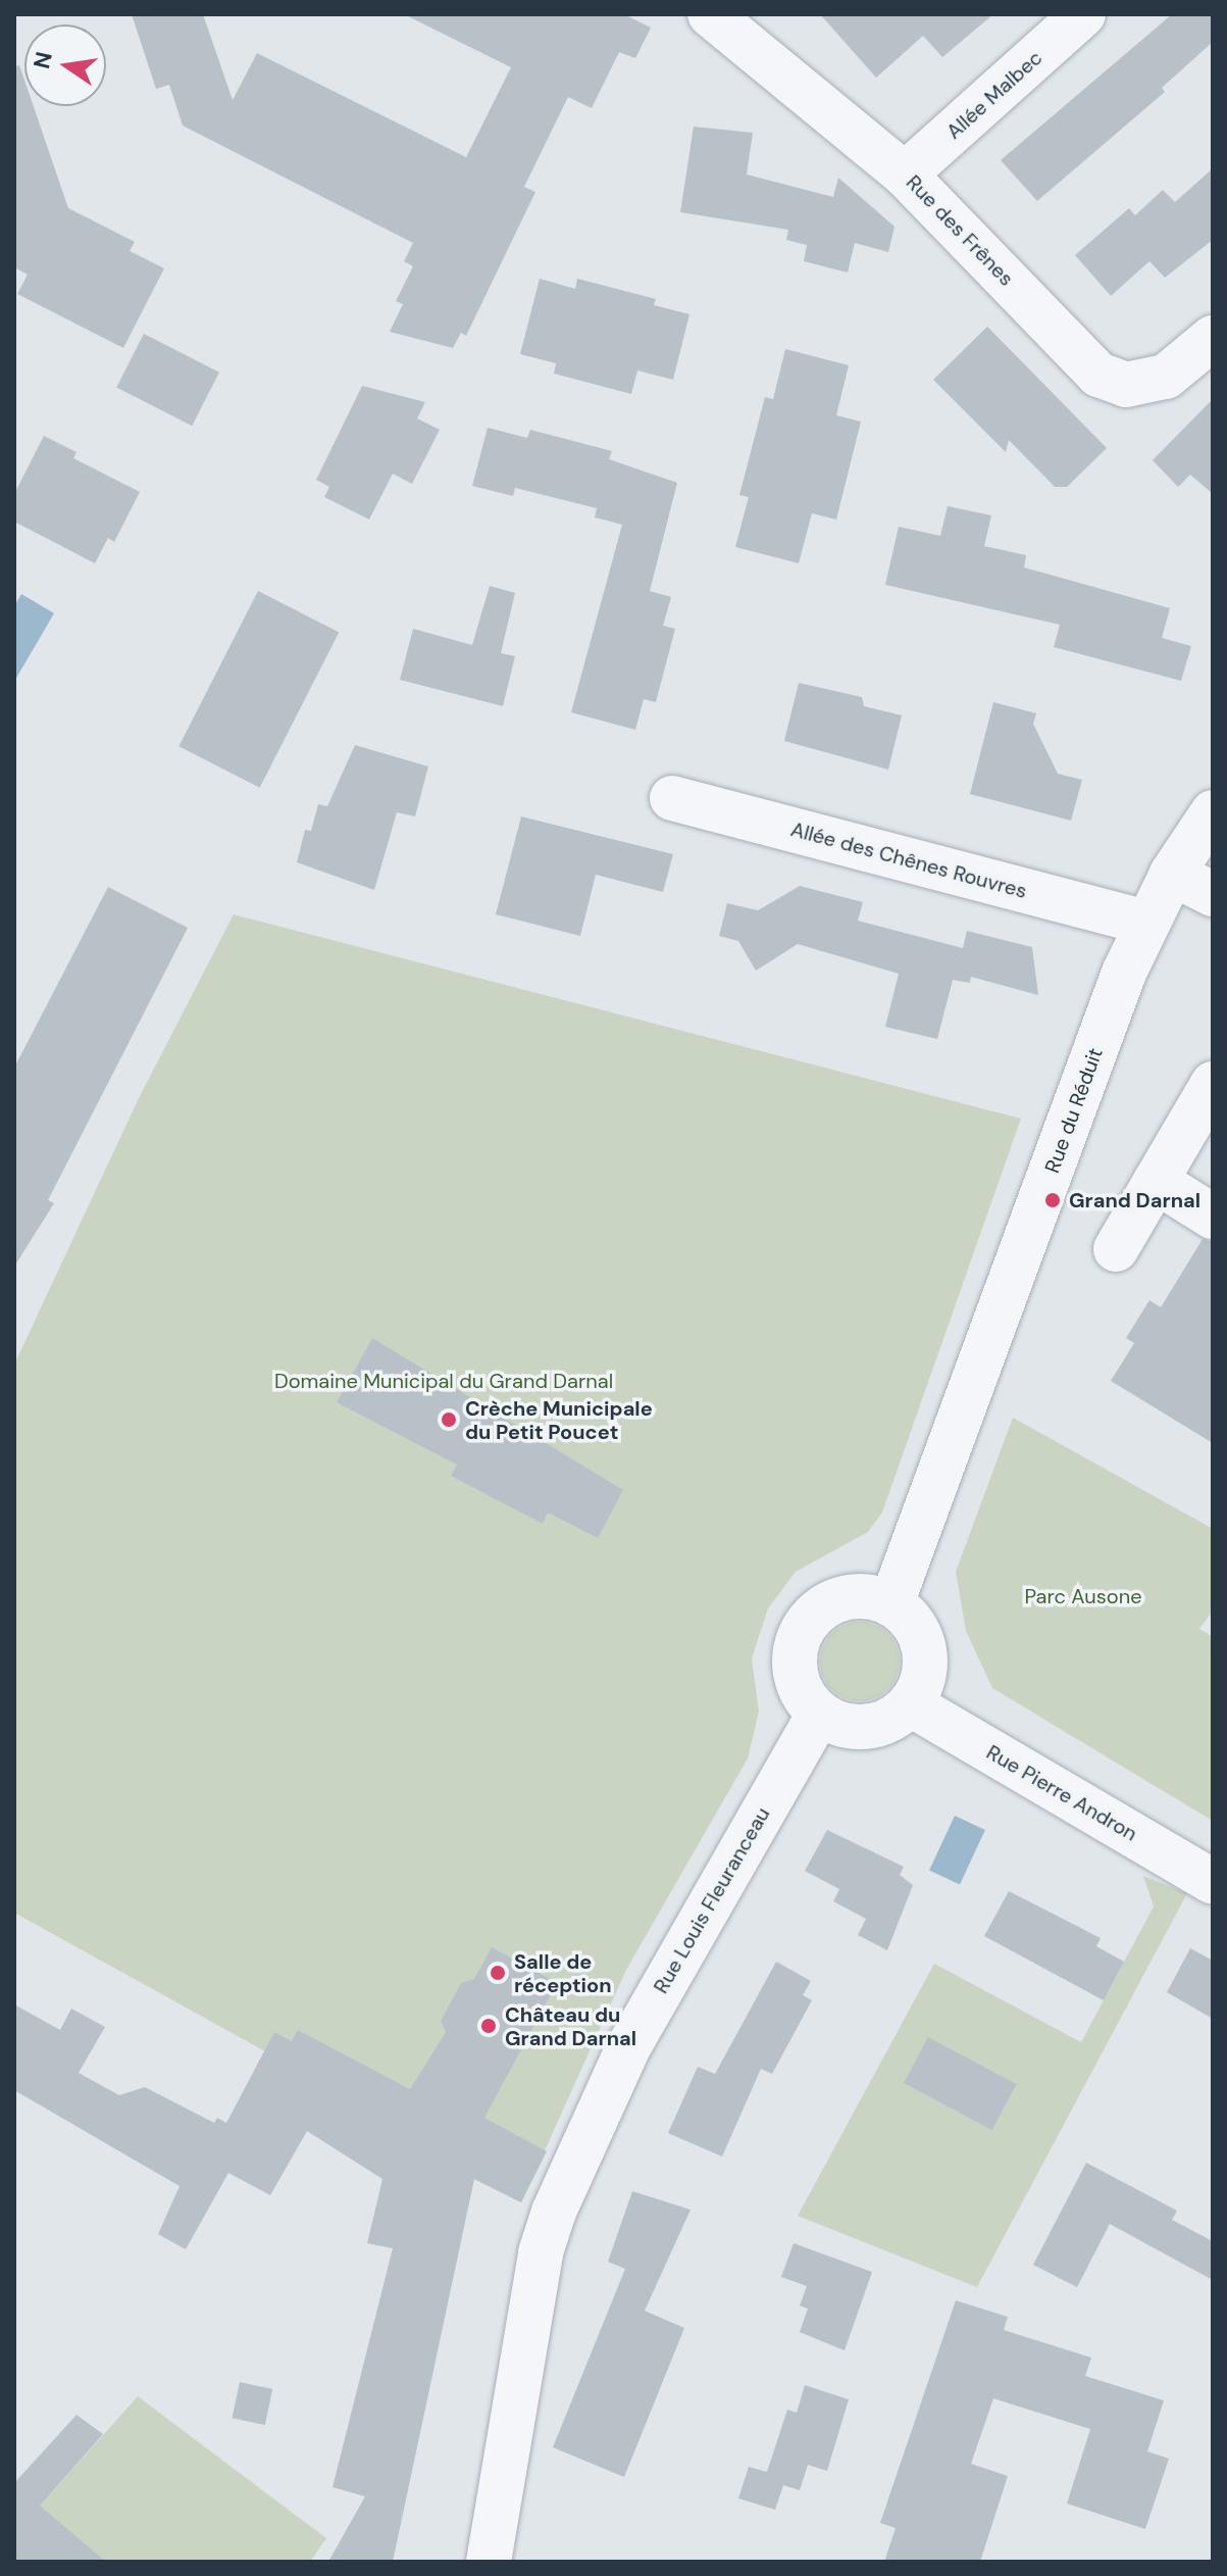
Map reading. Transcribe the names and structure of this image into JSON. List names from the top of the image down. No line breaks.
{"streets":{"street":["Allée Malbec","Rue des Frênes","Allée des Chênes Rouvres","Rue du Réduit","Rue Pierre Andron","Rue Louis Fleuranceau"]},"crossings":[["Allée Malbec","Rue des Frênes"],["Allée des Chênes Rouvres","Rue du Réduit"],["Rue du Réduit","Rue Pierre Andron"],["Rue du Réduit","Rue Louis Fleuranceau"],["Rue Pierre Andron","Rue Louis Fleuranceau"]],"parks":["Domaine Municipal du Grand Darnal","Parc Ausone"],"places":["Grand Darnal","Crèche Municipale du Petit Poucet","Salle de réception","Château du Grand Darnal"],"north":"left"}
